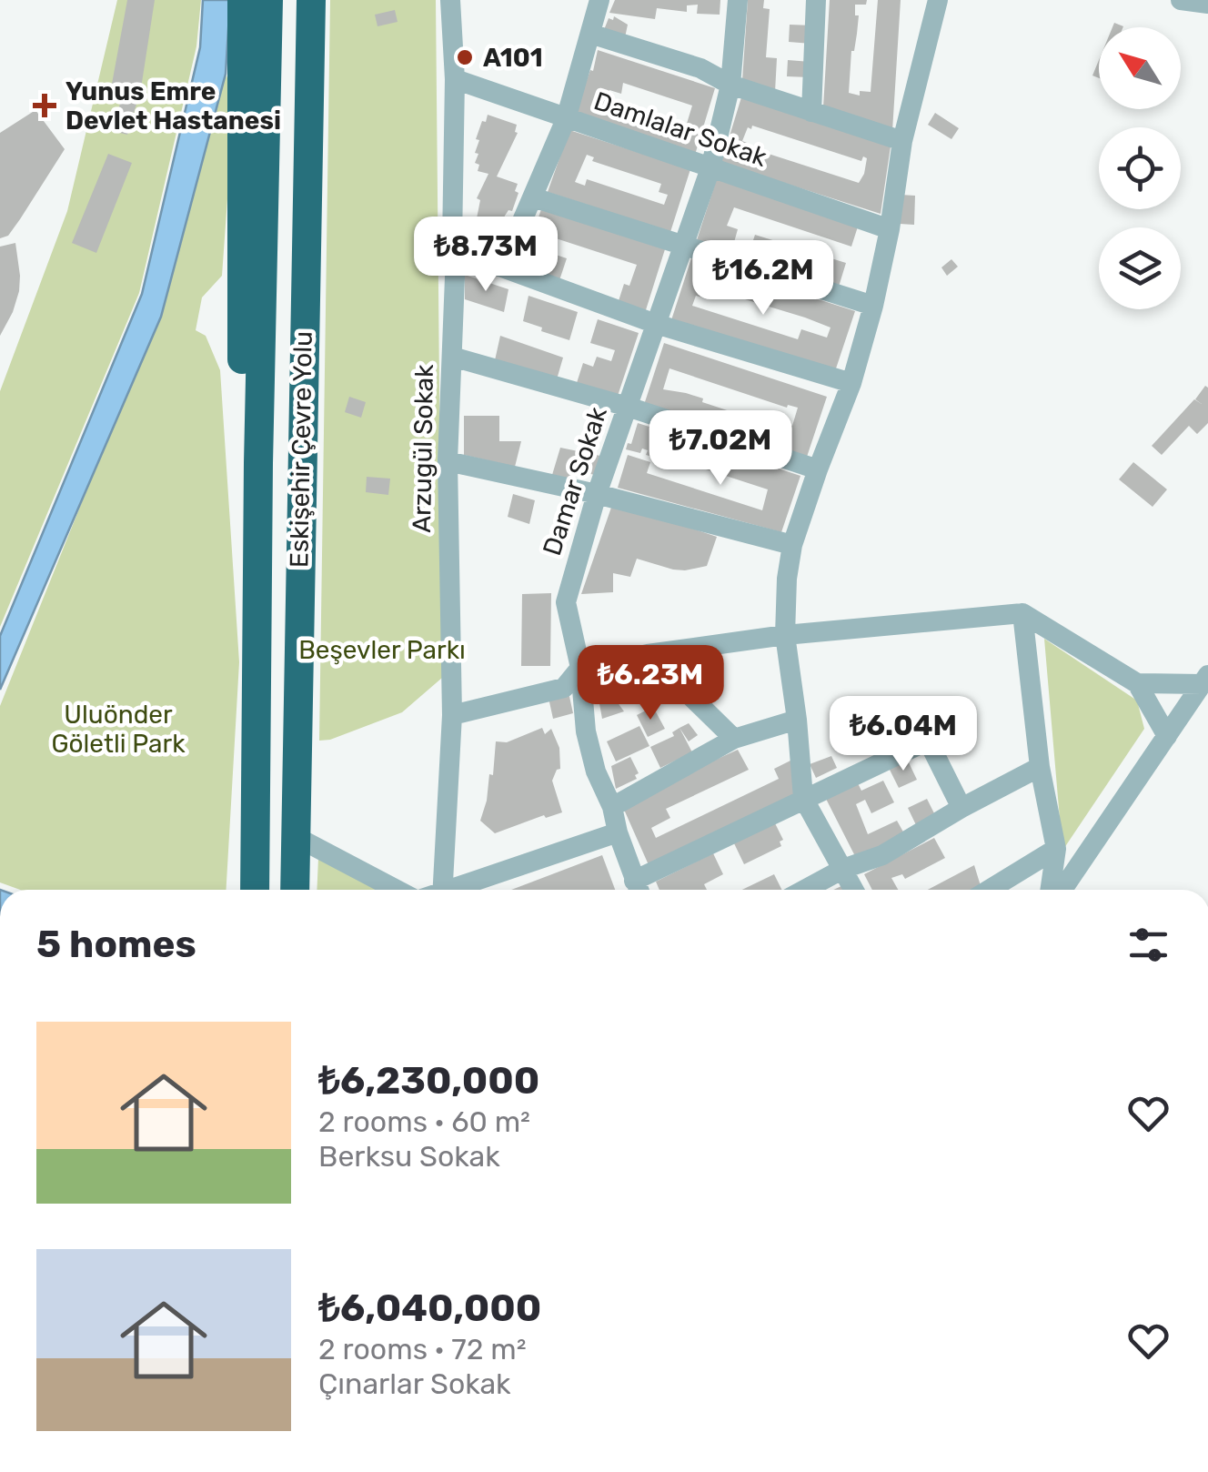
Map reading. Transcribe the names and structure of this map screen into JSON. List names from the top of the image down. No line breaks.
{"streets":{"highway":["Eskişehir Çevre Yolu"],"street":["Damlalar Sokak","Arzugül Sokak","Damar Sokak"]},"crossings":[["Damlalar Sokak","Arzugül Sokak"],["Damlalar Sokak","Damar Sokak"]],"parks":["Beşevler Parkı","Uluönder Göletli Park"],"places":{"other":["A101"],"health":["Yunus Emre Devlet Hastanesi"]},"north":"top left","page":{"price":["₺8.73M","₺16.2M","₺7.02M","₺6.23M","₺6.04M"],"heading":"5 homes","list":[{"name":"₺6,230,000","note":"2 rooms · 60 m² · Berksu Sokak"},{"name":"₺6,040,000","note":"2 rooms · 72 m² · Çınarlar Sokak"}]}}
